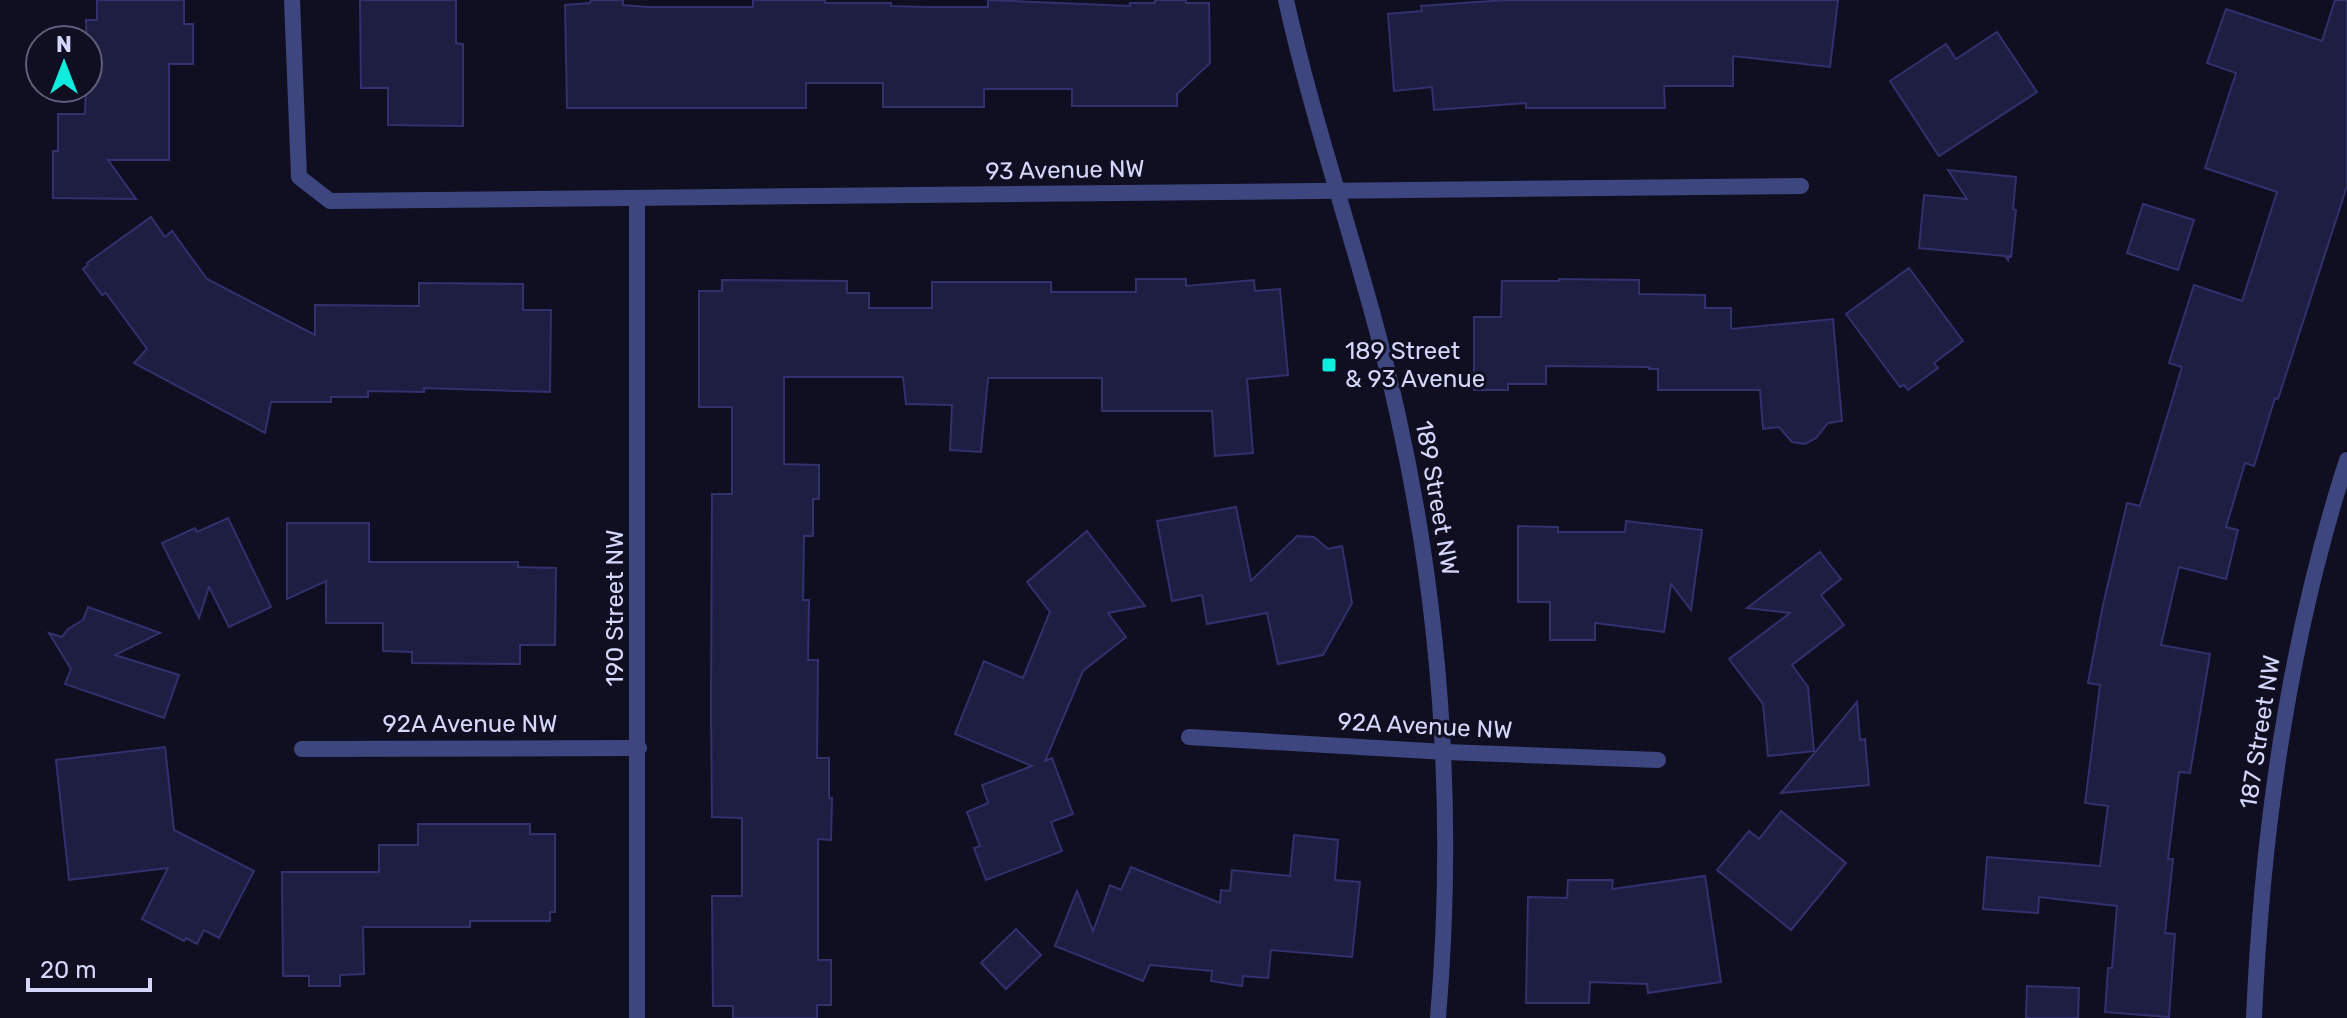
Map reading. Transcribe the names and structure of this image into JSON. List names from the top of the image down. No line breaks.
{"streets":{"street":["93 Avenue NW","189 Street NW","190 Street NW","92A Avenue NW","187 Street NW"]},"crossings":[["93 Avenue NW","189 Street NW"],["93 Avenue NW","190 Street NW"],["189 Street NW","92A Avenue NW"],["190 Street NW","92A Avenue NW"]],"places":{"transit":["189 Street & 93 Avenue"]},"scale_bar":"20 m","north":"top"}
